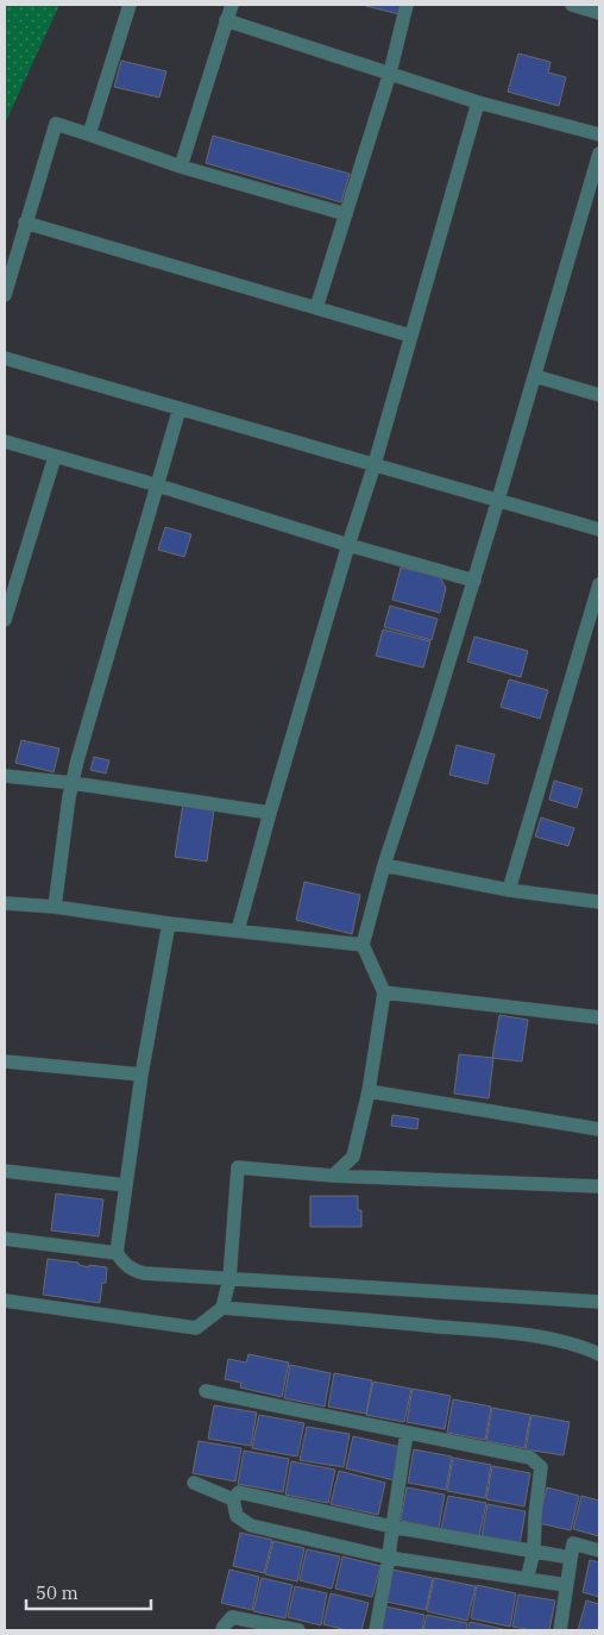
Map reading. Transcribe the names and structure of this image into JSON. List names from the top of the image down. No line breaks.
{"scale_bar":"50 m"}
